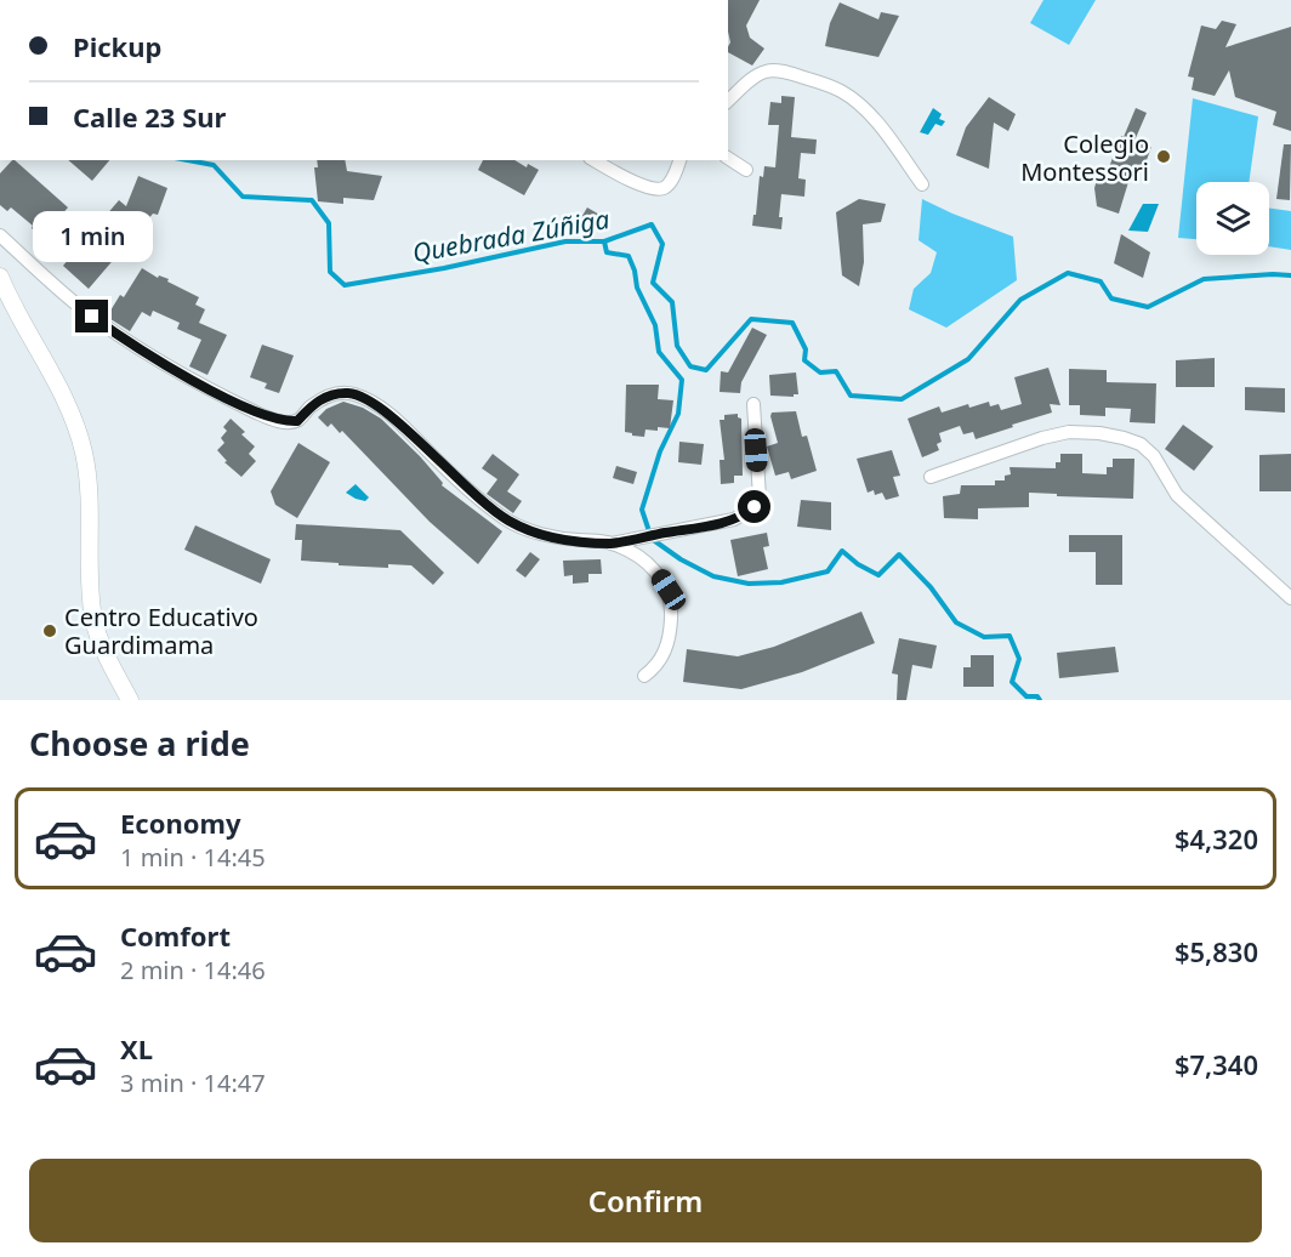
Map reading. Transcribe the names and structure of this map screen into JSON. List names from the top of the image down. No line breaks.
{"water":["Quebrada Zúñiga"],"places":["Colegio Montessori","Centro Educativo Guardimama"],"page":{"banner":["Pickup","Calle 23 Sur"],"bubble":"1 min","heading":"Choose a ride","list":[{"name":"Economy","note":"1 min · 14:45","value":"$4,320"},{"name":"Comfort","note":"2 min · 14:46","value":"$5,830"},{"name":"XL","note":"3 min · 14:47","value":"$7,340"}],"buttons":"Confirm"}}
